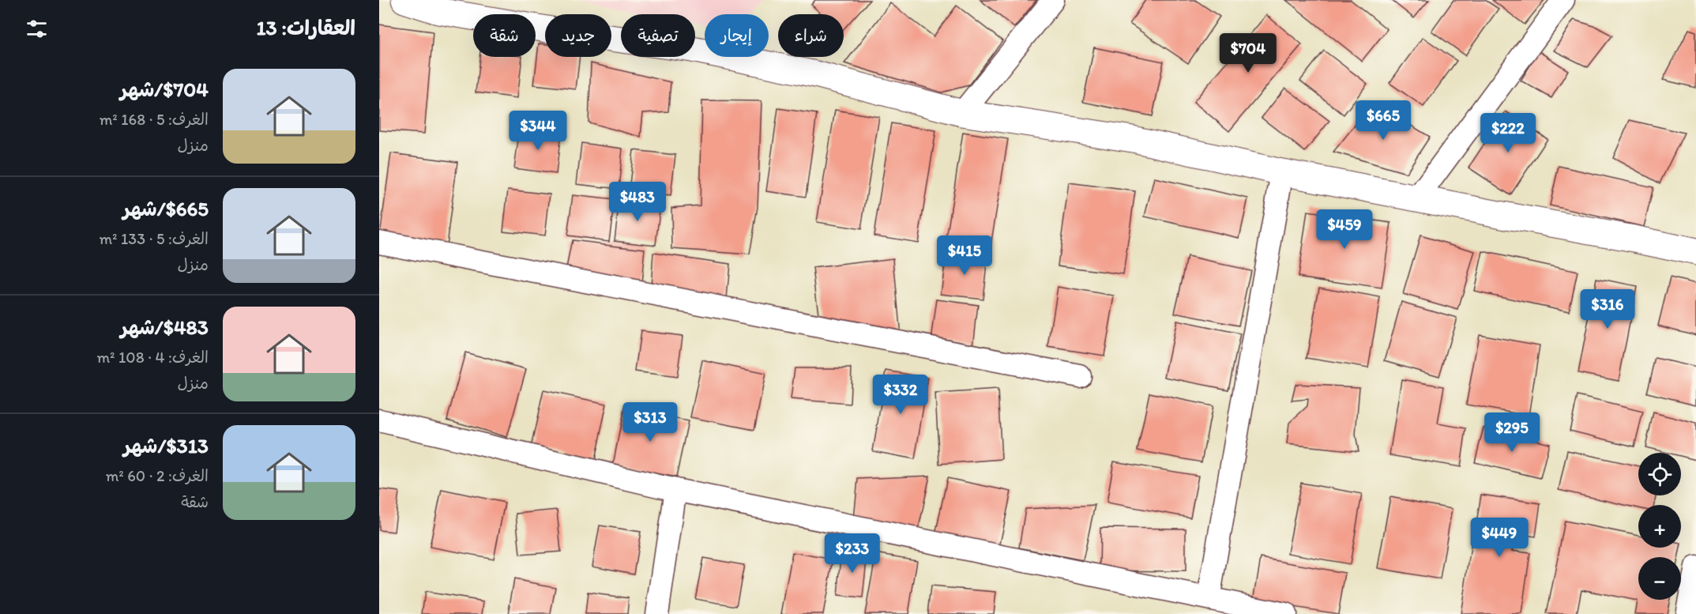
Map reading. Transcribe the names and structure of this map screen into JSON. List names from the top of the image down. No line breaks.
{"page":{"heading":"العقارات: 13","chip":["شراء","إيجار","تصفية","جديد","شقة"],"price":["$704","$665","$344","$222","$483","$459","$415","$316","$332","$313","$295","$449","$233"],"list":[{"name":"$704/شهر","note":"الغرف: 5 · 168 m² · منزل"},{"name":"$665/شهر","note":"الغرف: 5 · 133 m² · منزل"},{"name":"$483/شهر","note":"الغرف: 4 · 108 m² · منزل"},{"name":"$313/شهر","note":"الغرف: 2 · 60 m² · شقة"}],"map_buttons":["+","−"]}}
